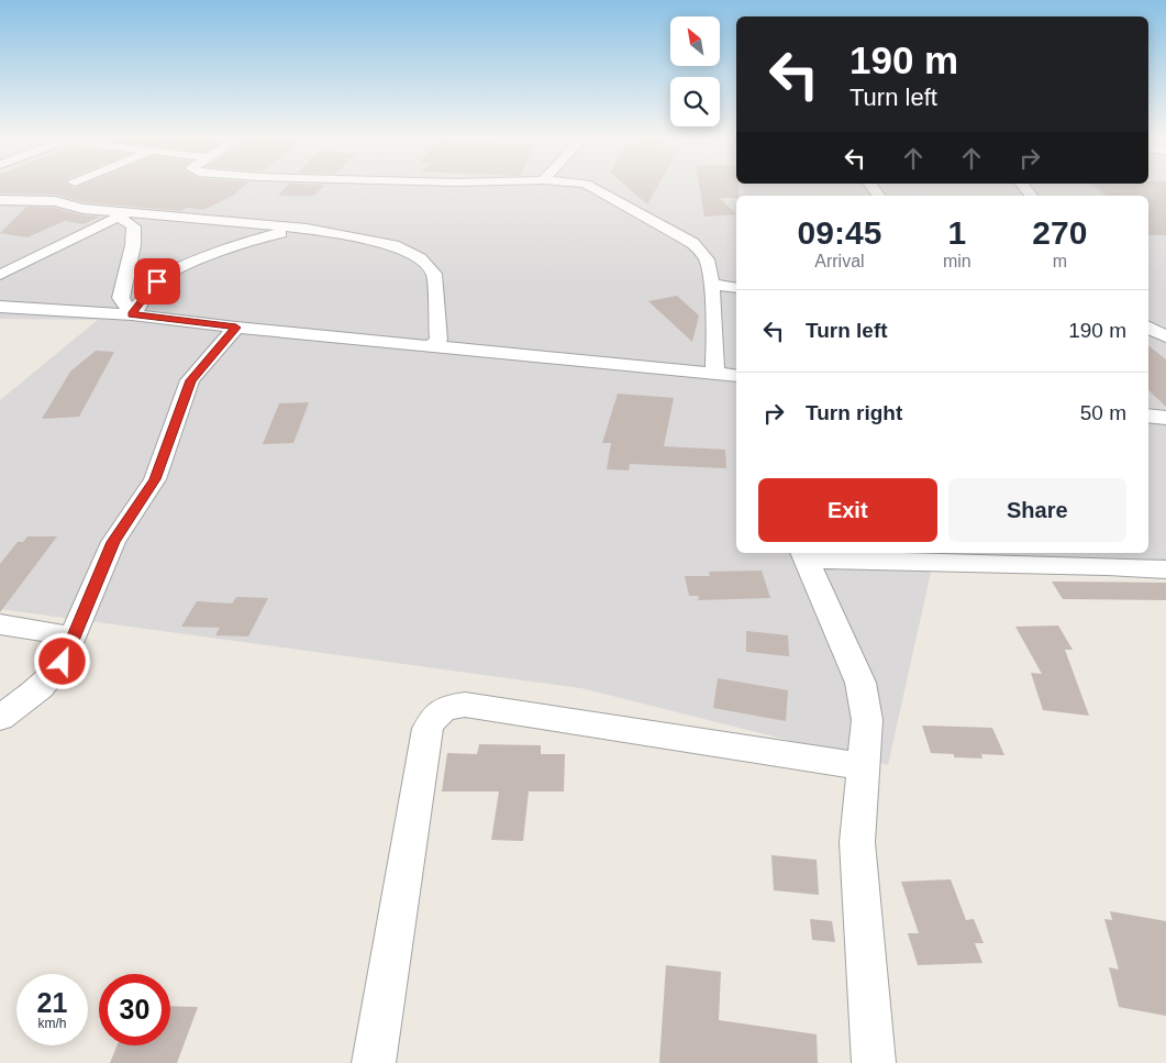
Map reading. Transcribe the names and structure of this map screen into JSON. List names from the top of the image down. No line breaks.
{"north":"top left","page":{"turn":["190 m","Turn left"],"eta":["09:45","Arrival","1","min","270","m"],"list":[{"name":"Turn left","value":"190 m"},{"name":"Turn right","value":"50 m"}],"buttons":["Exit","Share"],"speed":"21 km/h","limit":"30"}}
